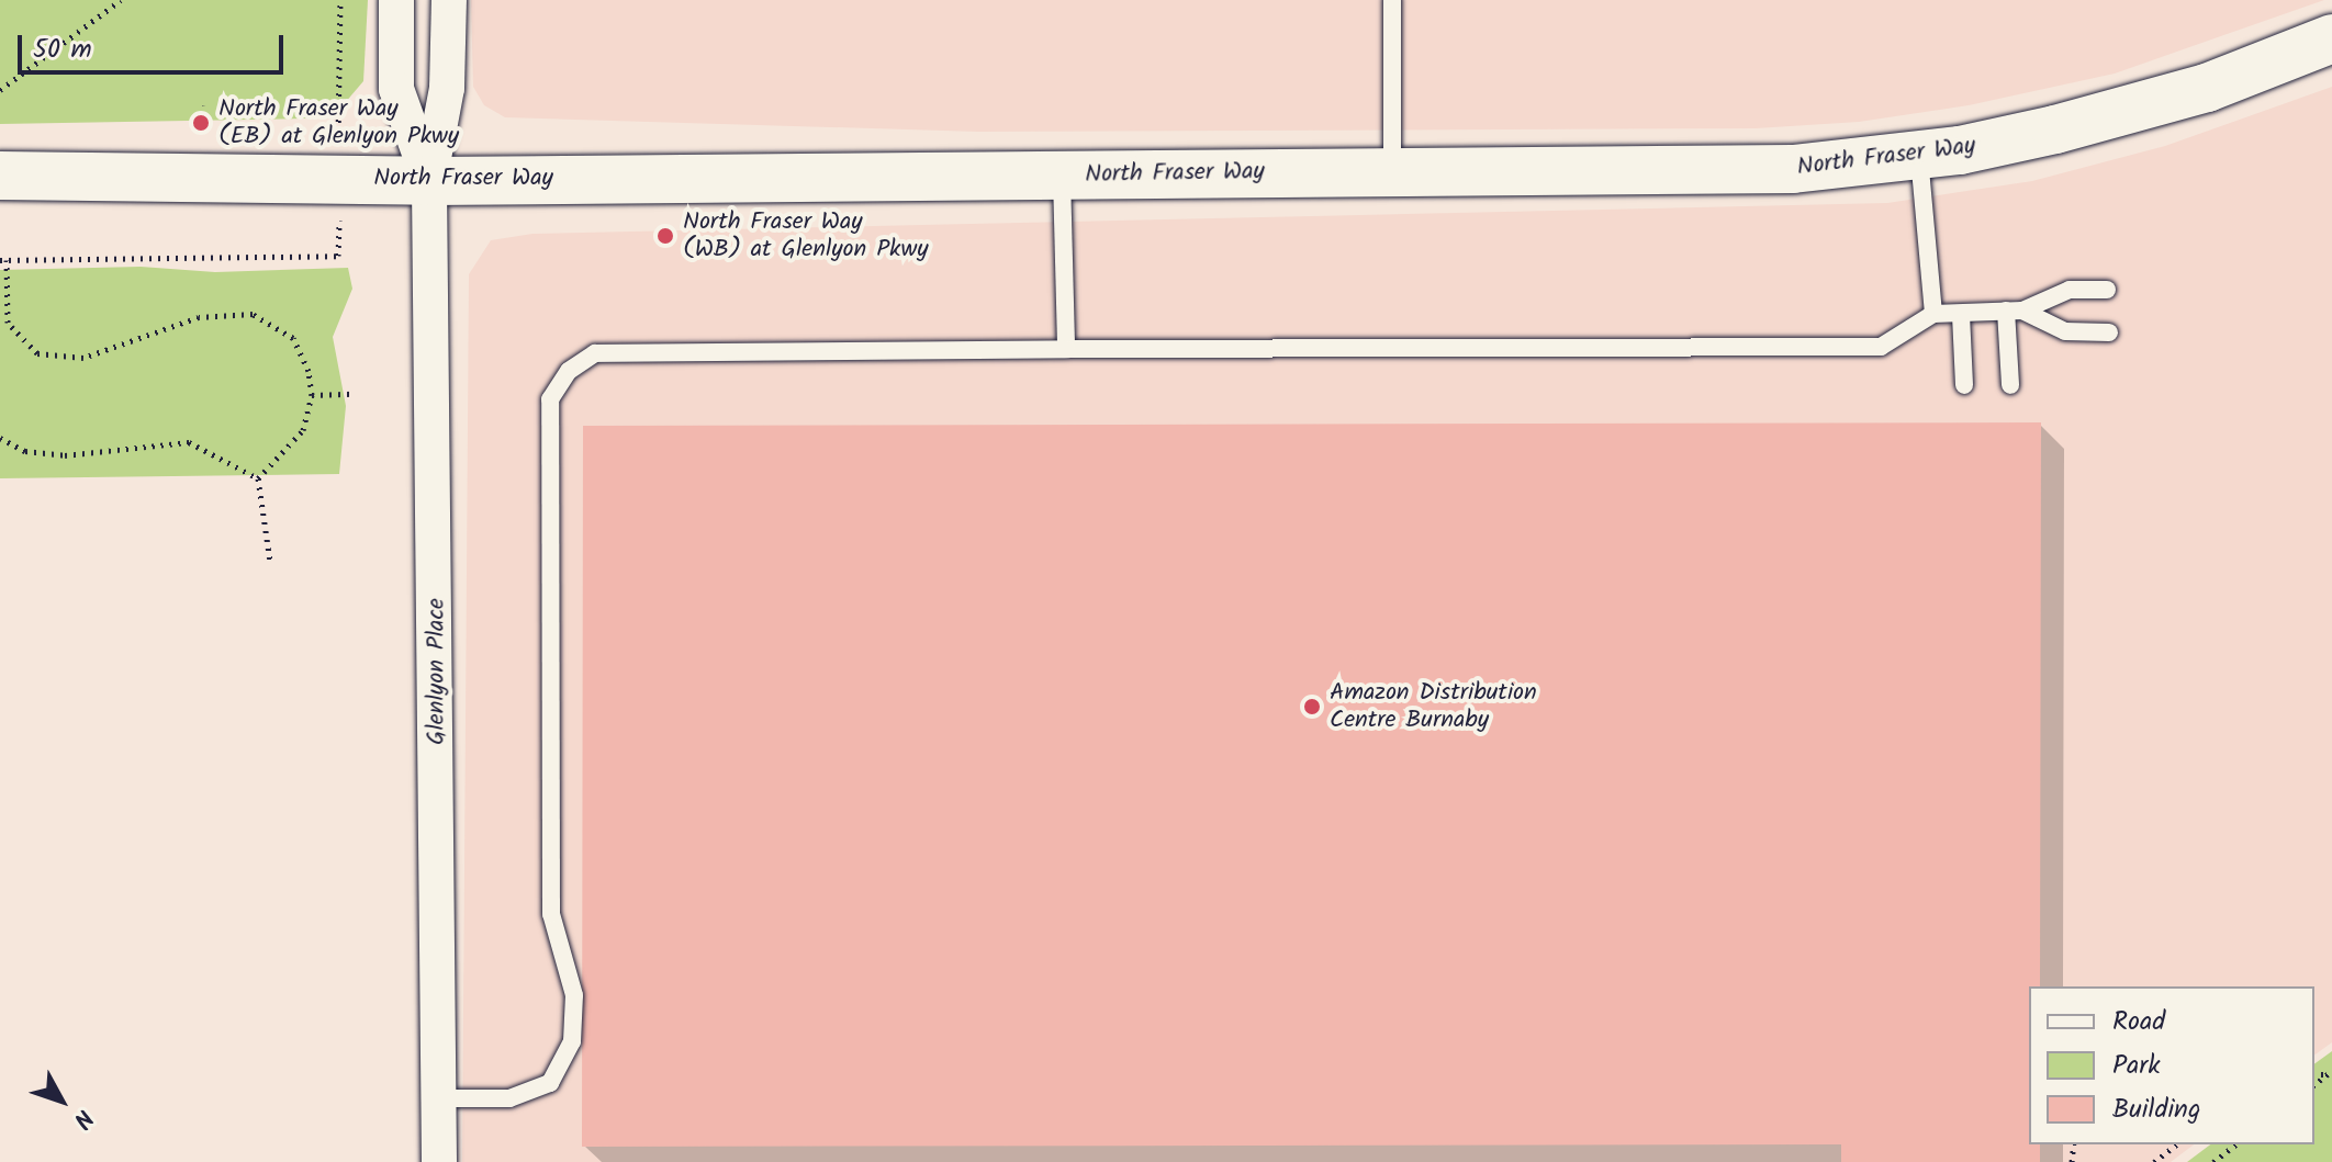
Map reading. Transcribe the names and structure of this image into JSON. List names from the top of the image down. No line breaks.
{"streets":{"street":["North Fraser Way","Glenlyon Place"]},"crossings":[["North Fraser Way","Glenlyon Place"]],"places":["North Fraser Way (EB) at Glenlyon Pkwy","North Fraser Way (WB) at Glenlyon Pkwy","Amazon Distribution Centre Burnaby"],"legend":["Road","Park","Building"],"scale_bar":"50 m","north":"bottom right"}
